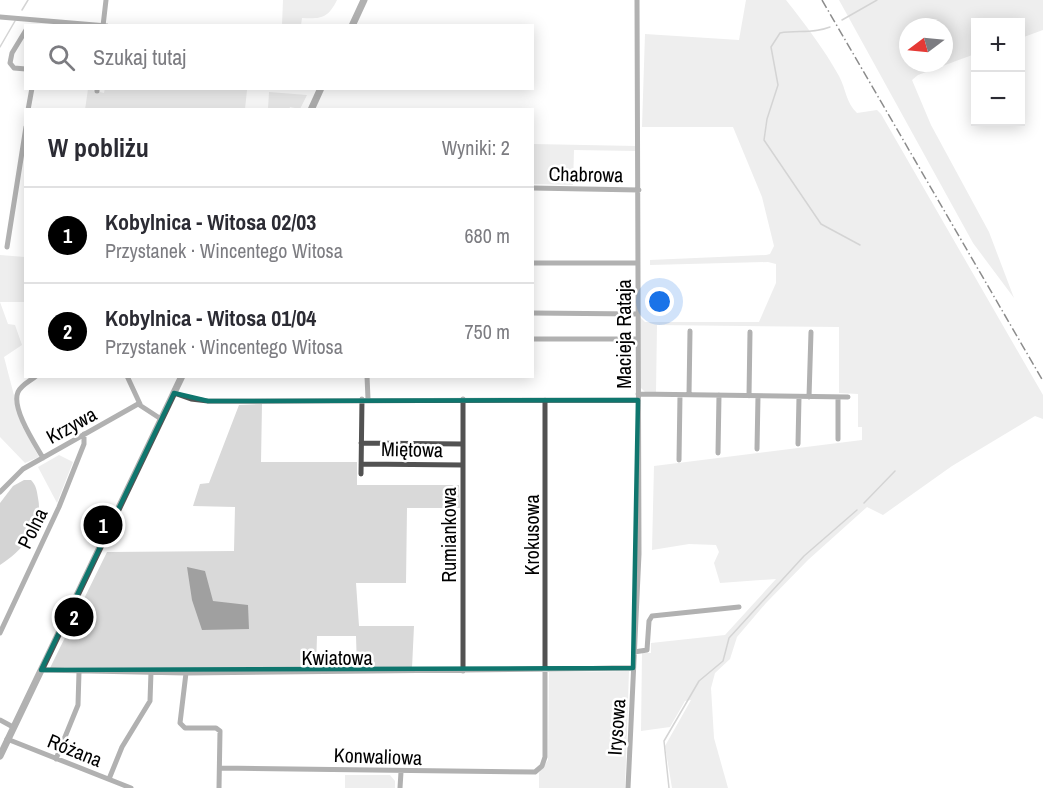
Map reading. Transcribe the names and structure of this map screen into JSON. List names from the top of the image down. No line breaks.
{"streets":{"street":["Chabrowa","Macieja Rataja","Krzywa","Miętowa","Polna","Rumiankowa","Krokusowa","Kwiatowa","Irysowa","Różana","Konwaliowa"]},"crossings":[["Chabrowa","Macieja Rataja"],["Macieja Rataja","Kwiatowa"],["Macieja Rataja","Irysowa"],["Krzywa","Polna"],["Miętowa","Rumiankowa"],["Rumiankowa","Kwiatowa"],["Krokusowa","Kwiatowa"],["Krokusowa","Konwaliowa"],["Kwiatowa","Irysowa"]],"north":"left","page":{"map_buttons":["+","−"],"search":"Szukaj tutaj","heading":["W pobliżu","Wyniki: 2"],"list":[{"mark":"1","name":"Kobylnica - Witosa 02/03","note":"Przystanek · Wincentego Witosa","value":"680 m"},{"mark":"2","name":"Kobylnica - Witosa 01/04","note":"Przystanek · Wincentego Witosa","value":"750 m"}],"pins":["1","2"]}}
